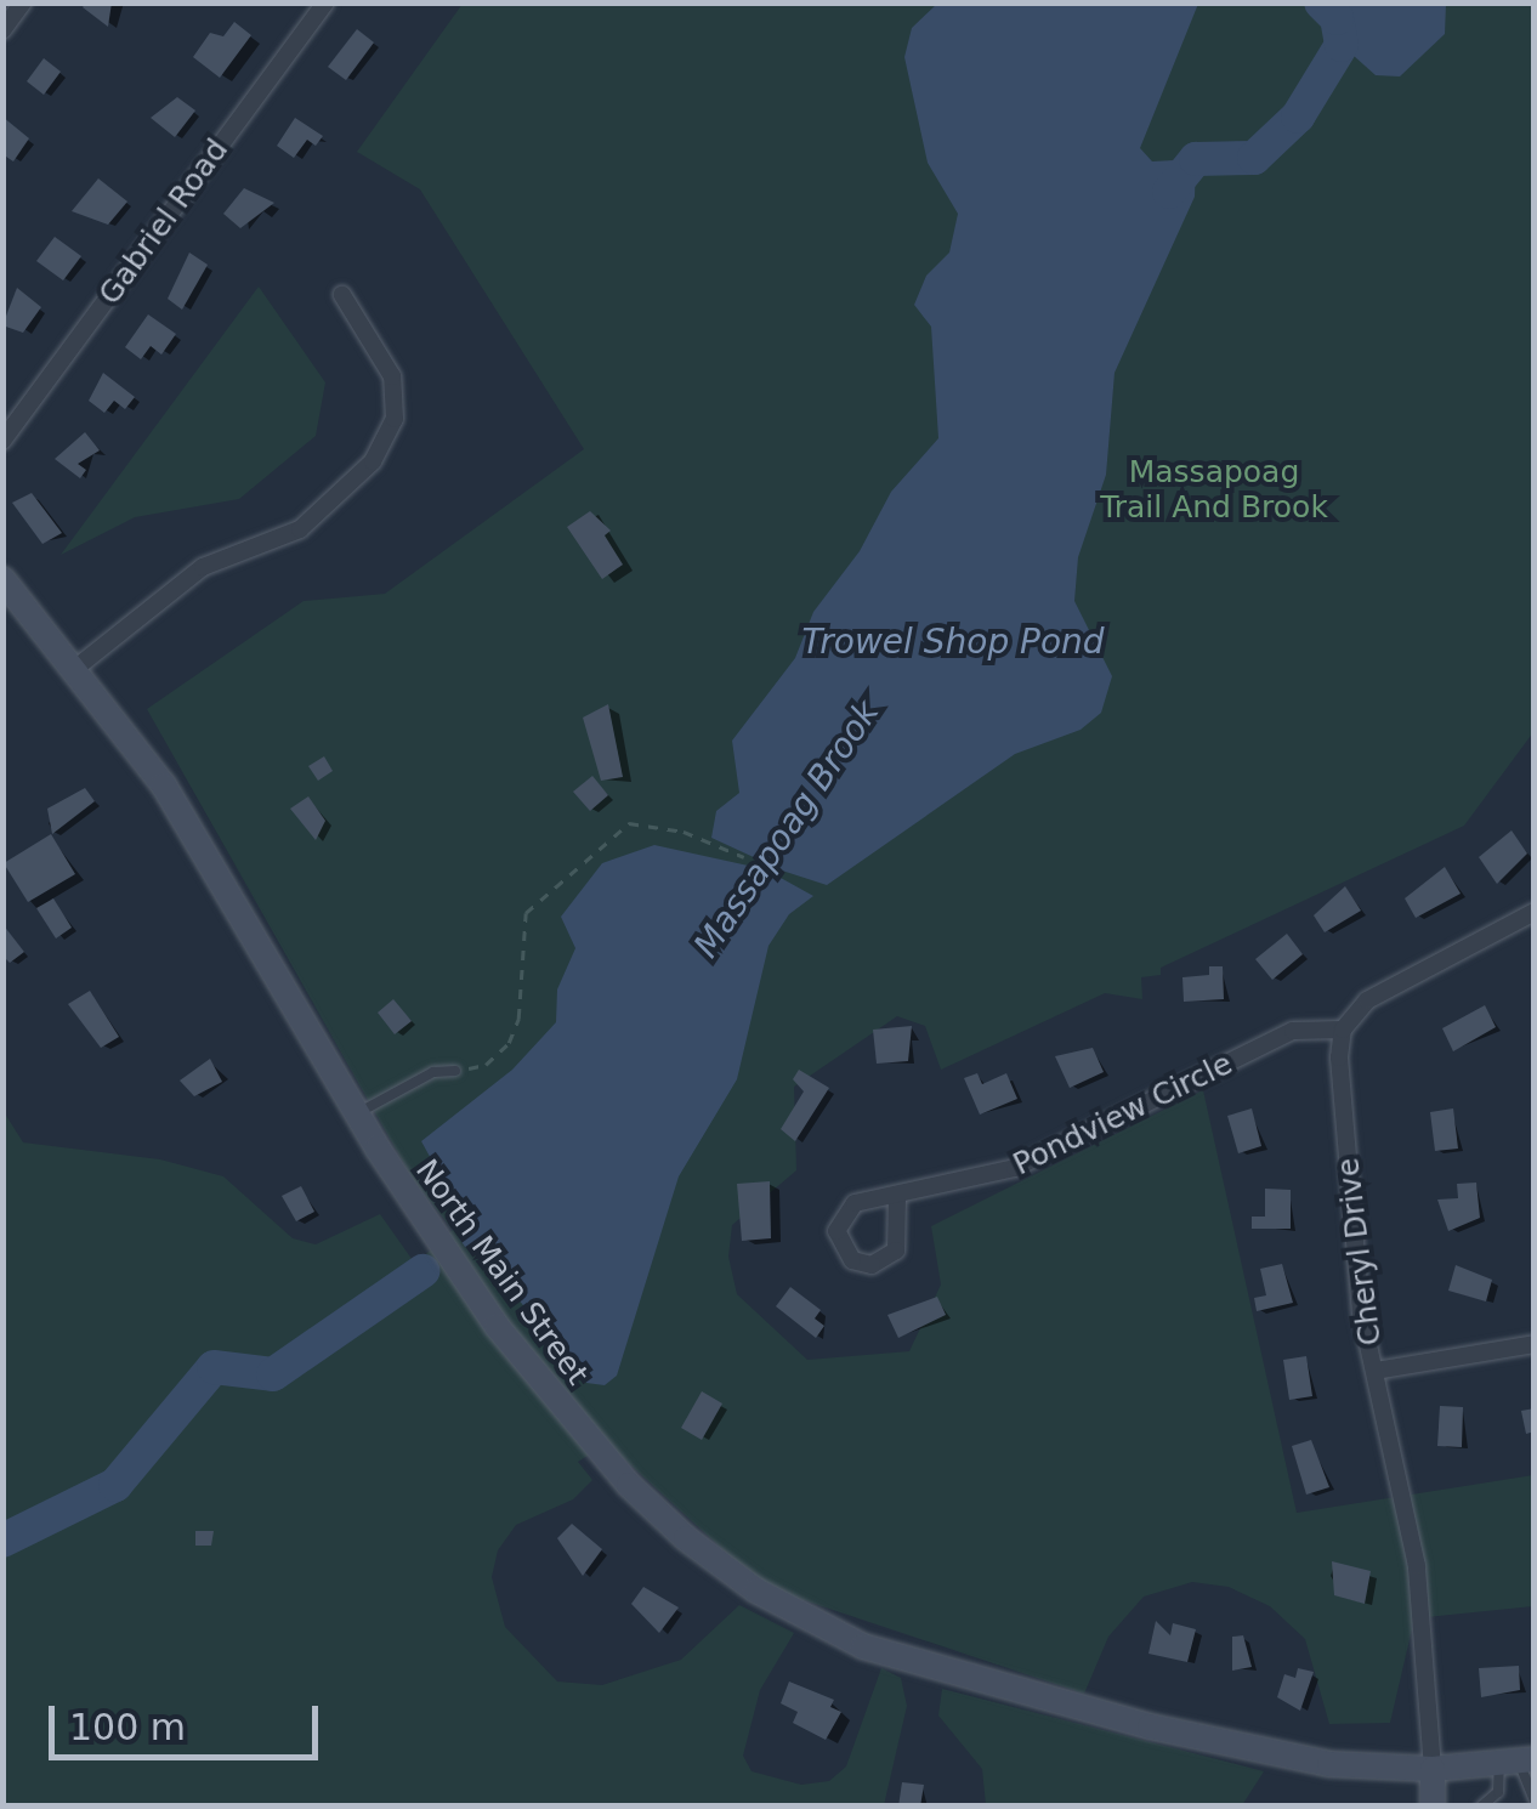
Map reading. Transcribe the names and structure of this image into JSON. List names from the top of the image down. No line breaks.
{"streets":{"main road":["North Main Street"],"street":["Gabriel Road","Pondview Circle","Cheryl Drive"]},"crossings":[["Pondview Circle","Cheryl Drive"],["Cheryl Drive","North Main Street"]],"water":["Trowel Shop Pond","Massapoag Brook"],"parks":["Massapoag Trail And Brook"],"scale_bar":"100 m"}
